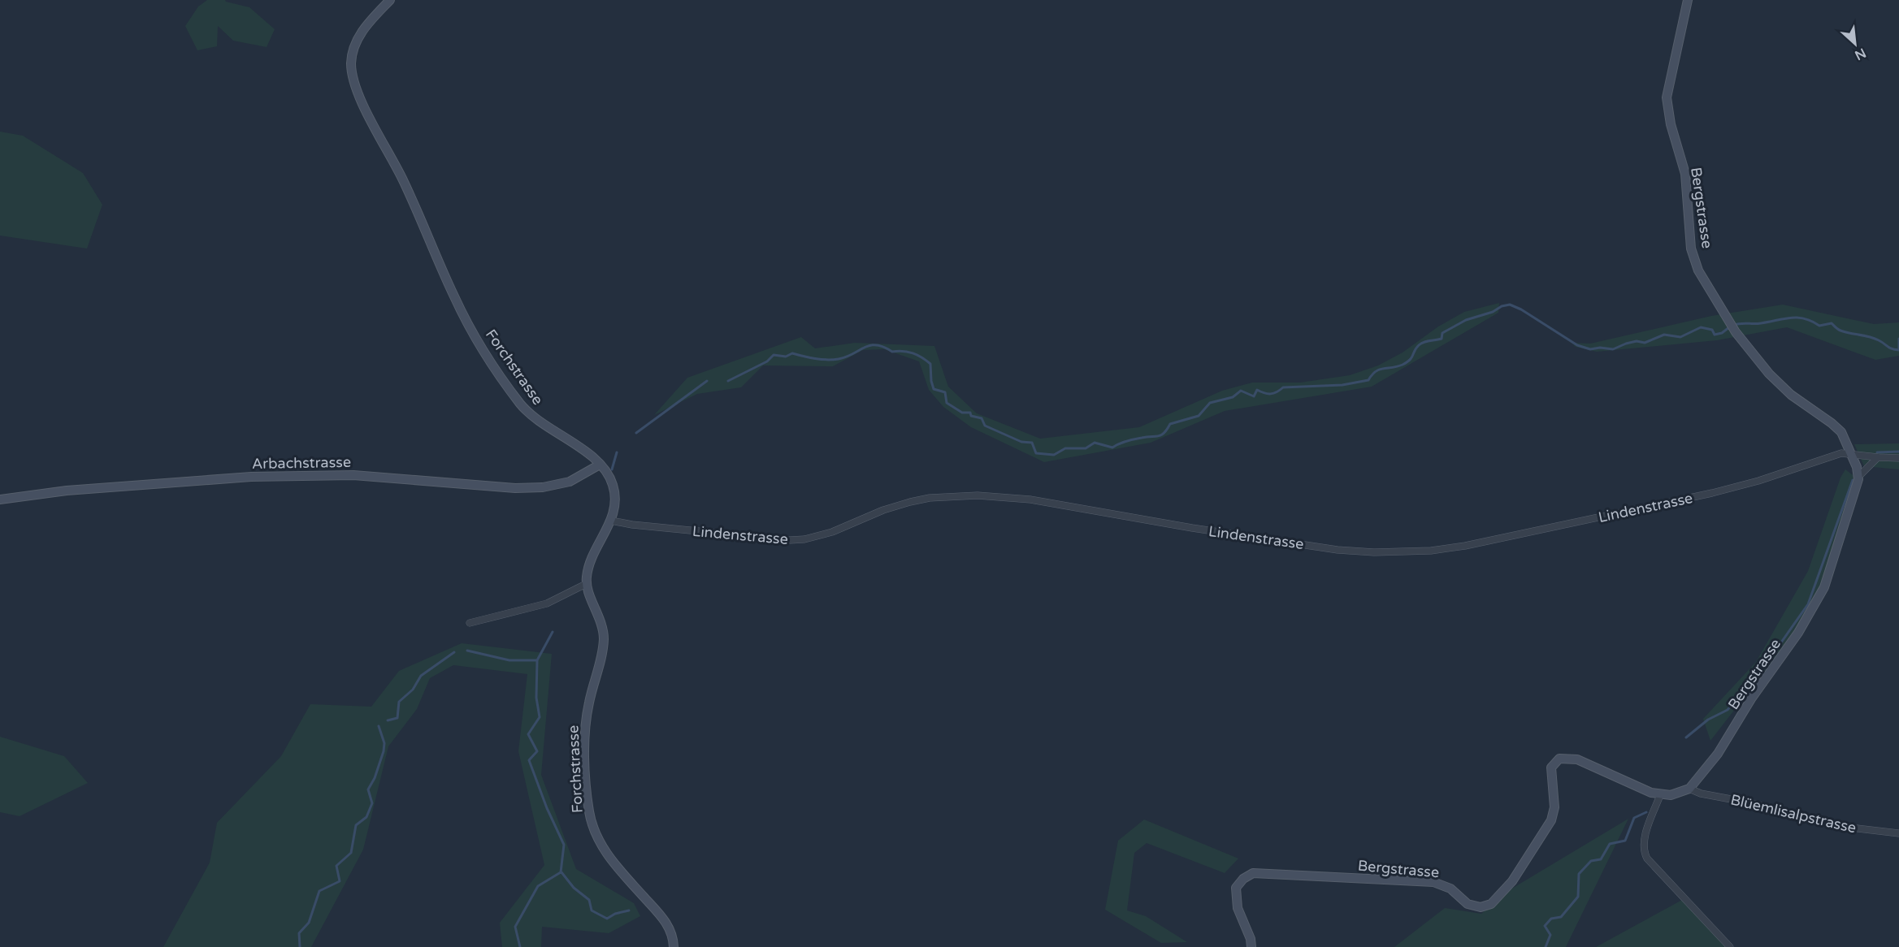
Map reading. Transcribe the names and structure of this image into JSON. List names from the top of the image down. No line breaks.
{"streets":{"street":["Bergstrasse","Forchstrasse","Arbachstrasse","Lindenstrasse","Blüemlisalpstrasse"]},"crossings":[["Bergstrasse","Lindenstrasse"],["Bergstrasse","Blüemlisalpstrasse"],["Forchstrasse","Arbachstrasse"],["Forchstrasse","Lindenstrasse"]],"north":"bottom right"}
